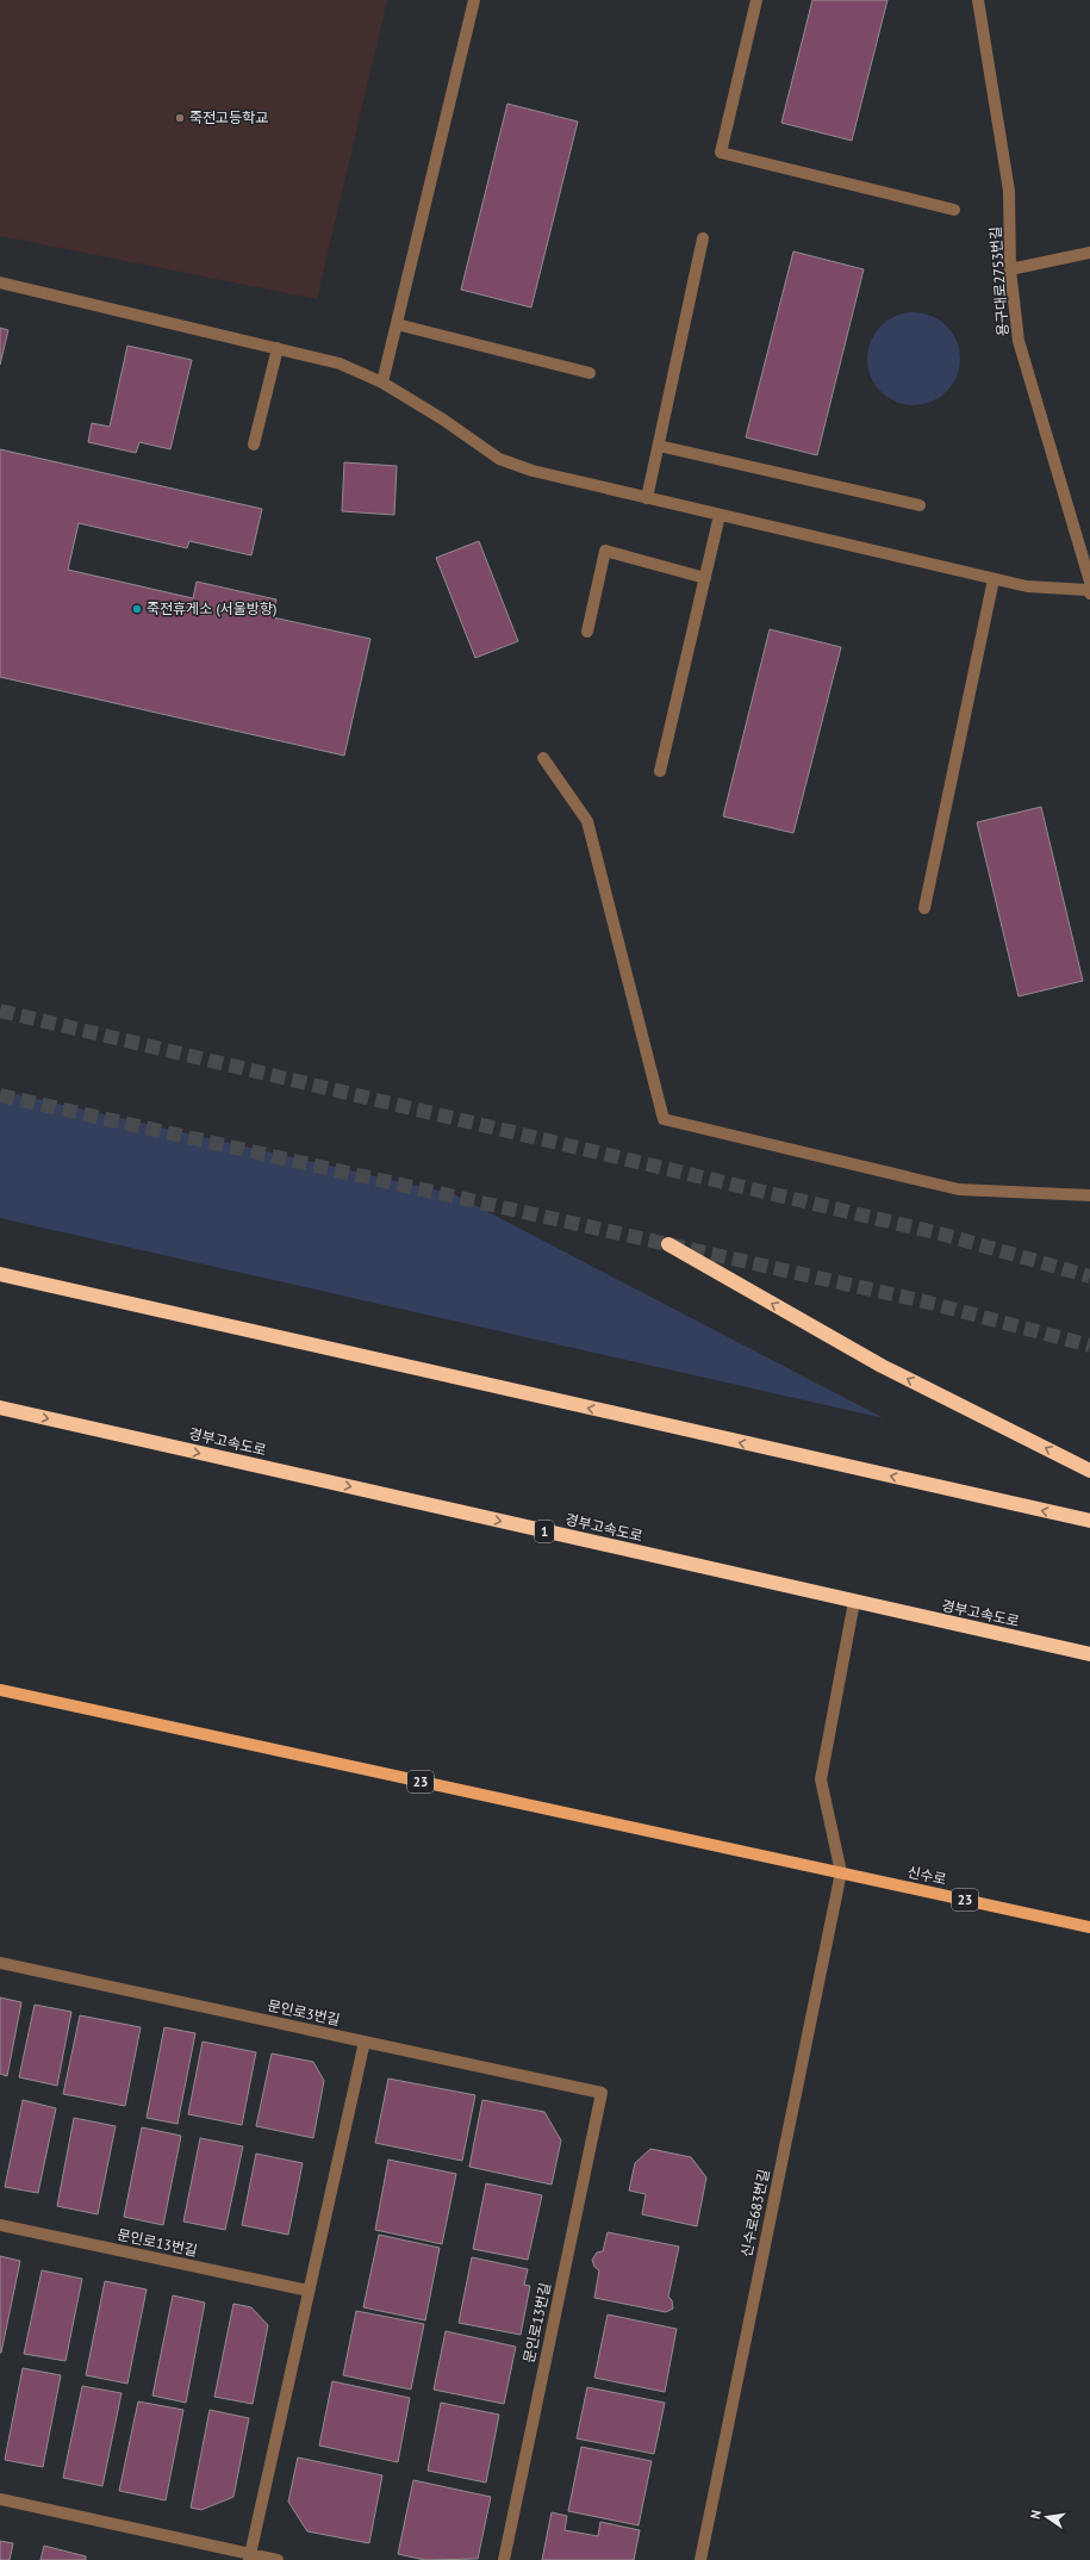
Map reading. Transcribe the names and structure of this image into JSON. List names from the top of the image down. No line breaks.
{"streets":{"highway":["경부고속도로","1"],"main road":["23","신수로"],"street":["용구대로2753번길","문인로3번길","신수로683번길","문인로13번길"]},"crossings":[["23","신수로"],["23","신수로683번길"],["신수로","신수로683번길"],["문인로3번길","문인로13번길"]],"one_way":["경부고속도로"],"places":["죽전고등학교","죽전휴게소 (서울방향)"],"north":"left"}
